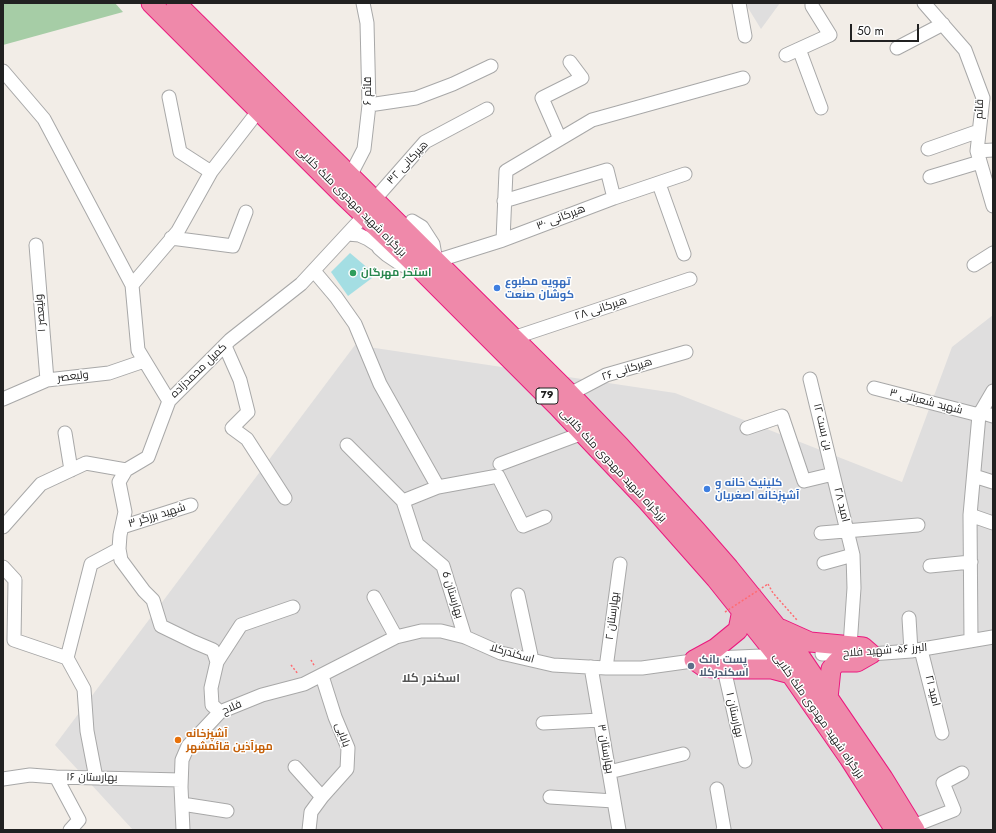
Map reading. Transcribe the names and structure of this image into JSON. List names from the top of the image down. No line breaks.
{"streets":{"highway":["بزرگراه شهید مهدوی ملک کلایی","79"],"street":["قائم ۶","قائم","هیرکانی ۳۲","هیرکانی ۳۰","هیرکانی ۲۸","ولیعصر ۱","هیرکانی ۲۶","کمیل محمدزاده","ولیعصر","شهید شعبانی ۳","بن بست ۱۲","امید ۲۸","شهید برزگر ۳","بهارستان 6","بهارستان ۲","البرز ۵۶- شهید فلاح","اسکندرکلا","امید ۲۱","فلاح","بهارستان ۱","بابایی","بهارستان ۳","بهارستان ۱۶"]},"crossings":[["قائم ۶","بزرگراه شهید مهدوی ملک کلایی"],["هیرکانی ۳۲","بزرگراه شهید مهدوی ملک کلایی"],["هیرکانی ۳۲","کمیل محمدزاده"],["بزرگراه شهید مهدوی ملک کلایی","هیرکانی ۳۰"],["بزرگراه شهید مهدوی ملک کلایی","هیرکانی ۲۸"],["بزرگراه شهید مهدوی ملک کلایی","هیرکانی ۲۶"],["بزرگراه شهید مهدوی ملک کلایی","کمیل محمدزاده"],["ولیعصر ۱","ولیعصر"],["بن بست ۱۲","امید ۲۸"],["بهارستان 6","اسکندرکلا"],["بهارستان ۲","اسکندرکلا"],["البرز ۵۶- شهید فلاح","امید ۲۱"],["اسکندرکلا","فلاح"],["اسکندرکلا","بابایی"],["اسکندرکلا","بهارستان ۳"],["فلاح","بابایی"],["فلاح","بهارستان ۱۶"]],"districts":["اسکندر کلا"],"places":["استخر مهرگان","تهویه مطبوع کوشان صنعت","کلینیک خانه و آشپزخانه اصغریان","پست بانک اسکندرکلا","آشپزخانه مهرآذین قائمشهر"],"scale_bar":"50 m"}
